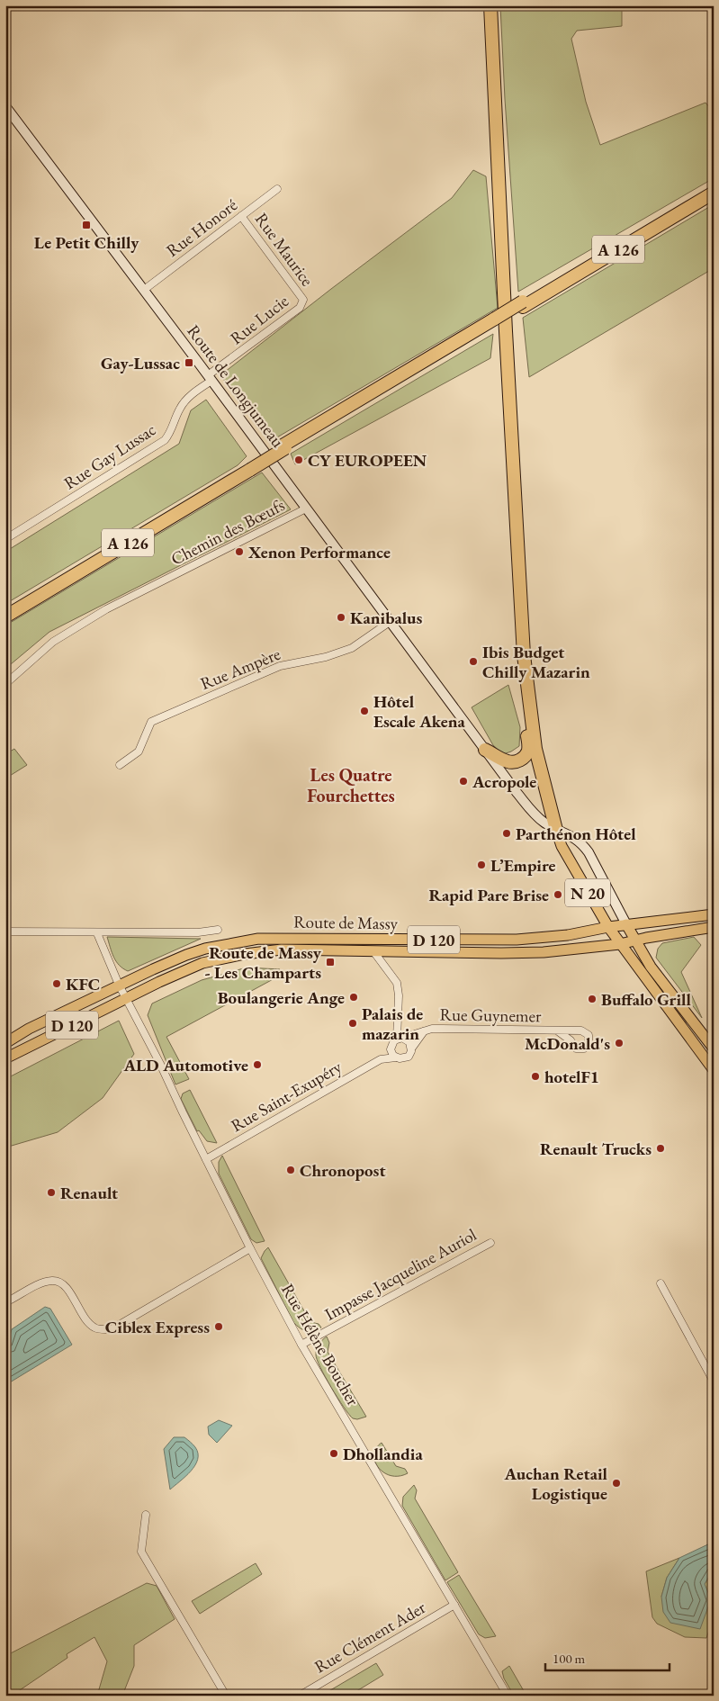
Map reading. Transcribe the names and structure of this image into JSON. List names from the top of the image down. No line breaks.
{"streets":{"highway":["A 126","N 20"],"main road":["Route de Massy","D 120"],"street":["Rue Honoré","Rue Maurice","Rue Lucie","Route de Longjumeau","Rue Gay Lussac","Chemin des Bœufs","Rue Ampère","Rue Guynemer","Rue Saint-Exupéry","Impasse Jacqueline Auriol","Rue Hélène Boucher","Rue Clément Ader"]},"crossings":[["Rue Honoré","Rue Maurice"],["Rue Honoré","Route de Longjumeau"],["Rue Maurice","Rue Lucie"],["Rue Lucie","Route de Longjumeau"],["Rue Lucie","Rue Gay Lussac"],["Route de Longjumeau","Rue Gay Lussac"],["Route de Longjumeau","Chemin des Bœufs"],["Route de Longjumeau","Rue Ampère"],["Route de Longjumeau","N 20"],["N 20","Route de Massy"],["Route de Massy","Rue Hélène Boucher"],["Rue Guynemer","Rue Saint-Exupéry"],["Rue Saint-Exupéry","Rue Hélène Boucher"],["Impasse Jacqueline Auriol","Rue Hélène Boucher"],["Rue Hélène Boucher","Rue Clément Ader"]],"districts":["Les Quatre Fourchettes"],"places":{"transit":["Le Petit Chilly","Gay-Lussac","Route de Massy - Les Champarts"],"other":["CY EUROPEEN","Xenon Performance","Kanibalus","Ibis Budget Chilly Mazarin","Hôtel Escale Akena","Acropole","Parthénon Hôtel","L’Empire","Rapid Pare Brise","KFC","Boulangerie Ange","Buffalo Grill","Palais de mazarin","McDonald's","ALD Automotive","hotelF1","Renault Trucks","Chronopost","Renault","Ciblex Express","Dhollandia","Auchan Retail Logistique"]},"scale_bar":"100 m"}
